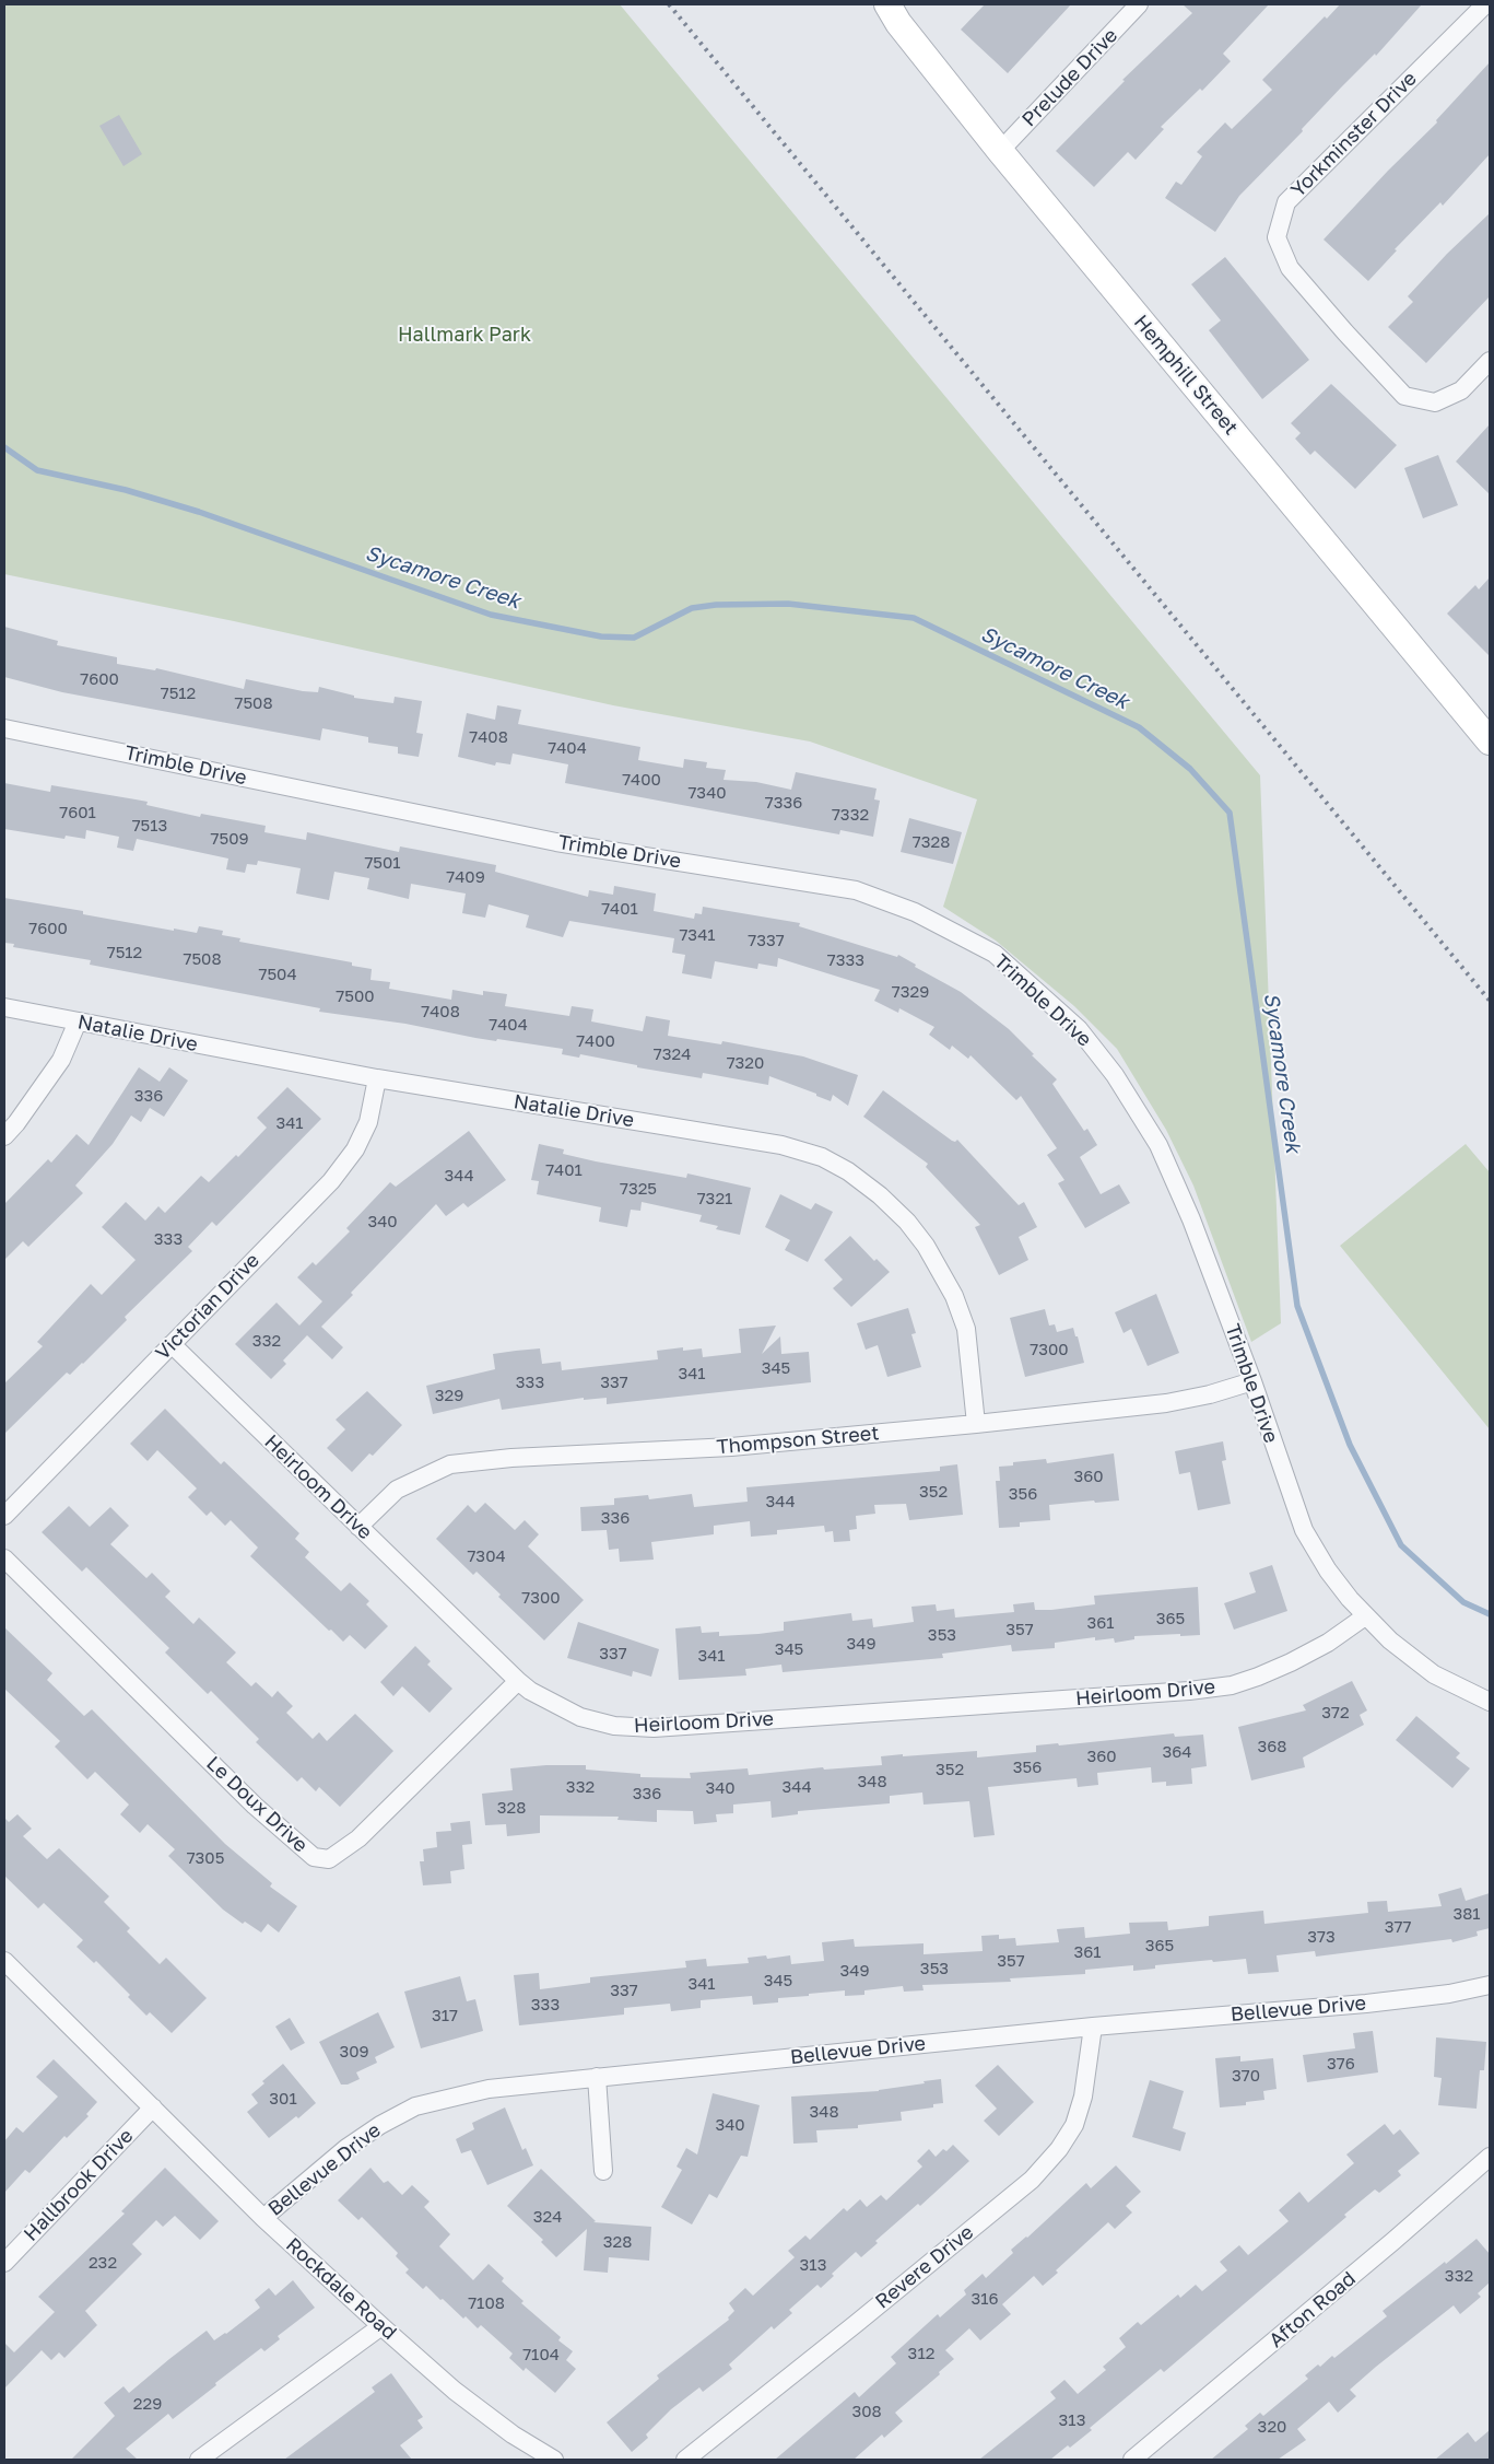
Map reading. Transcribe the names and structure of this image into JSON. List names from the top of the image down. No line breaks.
{"streets":{"street":["Prelude Drive","Yorkminster Drive","Hemphill Street","Trimble Drive","Natalie Drive","Victorian Drive","Thompson Street","Heirloom Drive","Le Doux Drive","Bellevue Drive","Hallbrook Drive","Revere Drive","Rockdale Road","Afton Road"]},"crossings":[["Prelude Drive","Hemphill Street"],["Trimble Drive","Thompson Street"],["Trimble Drive","Heirloom Drive"],["Natalie Drive","Victorian Drive"],["Natalie Drive","Thompson Street"],["Victorian Drive","Heirloom Drive"],["Thompson Street","Heirloom Drive"],["Heirloom Drive","Le Doux Drive"],["Bellevue Drive","Revere Drive"],["Bellevue Drive","Rockdale Road"],["Hallbrook Drive","Rockdale Road"]],"water":["Sycamore Creek"],"parks":["Hallmark Park"],"house_numbers":["7600","7512","7508","7408","7404","7400","7340","7336","7601","7332","7513","7509","7328","7501","7409","7401","7600","7341","7337","7512","7508","7333","7504","7329","7500","7408","7404","7400","7324","7320","336","341","7401","344","7325","7321","340","333","332","7300","345","341","333","337","329","360","352","356","344","336","7304","7300","365","361","357","353","349","345","337","341","372","368","364","360","356","352","348","332","344","340","336","328","7305","381","377","373","365","361","357","353","349","345","341","337","333","317","309","376","370","301","348","340","324","328","232","313","332","316","7108","312","7104","229","308","313","320"]}
